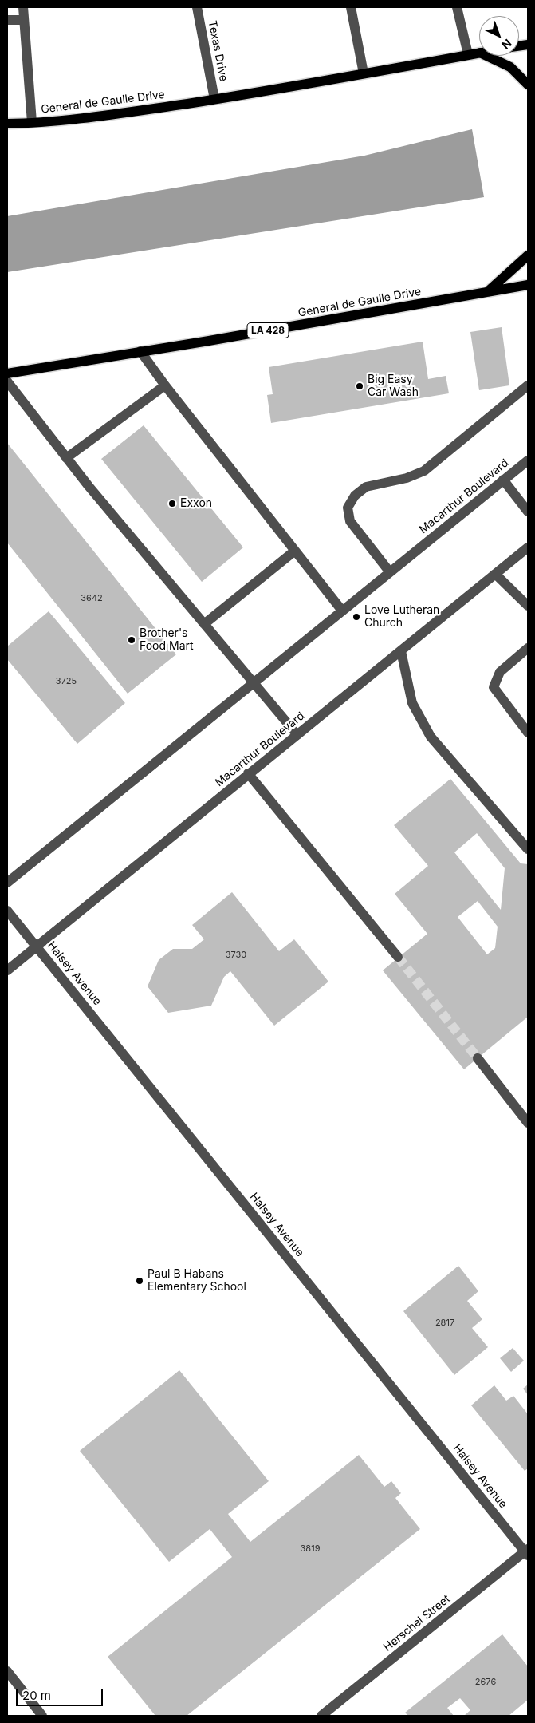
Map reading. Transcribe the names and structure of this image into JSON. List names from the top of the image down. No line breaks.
{"streets":{"main road":["General de Gaulle Drive","LA 428"],"street":["Texas Drive","Macarthur Boulevard","Halsey Avenue","Herschel Street"]},"crossings":[["Texas Drive","General de Gaulle Drive"],["Macarthur Boulevard","Halsey Avenue"],["Halsey Avenue","Herschel Street"]],"places":["Big Easy Car Wash","Exxon","Love Lutheran Church","Brother's Food Mart","Paul B Habans Elementary School"],"house_numbers":["3642","3725","3730","2817","3819","2676"],"scale_bar":"20 m","north":"bottom right"}
